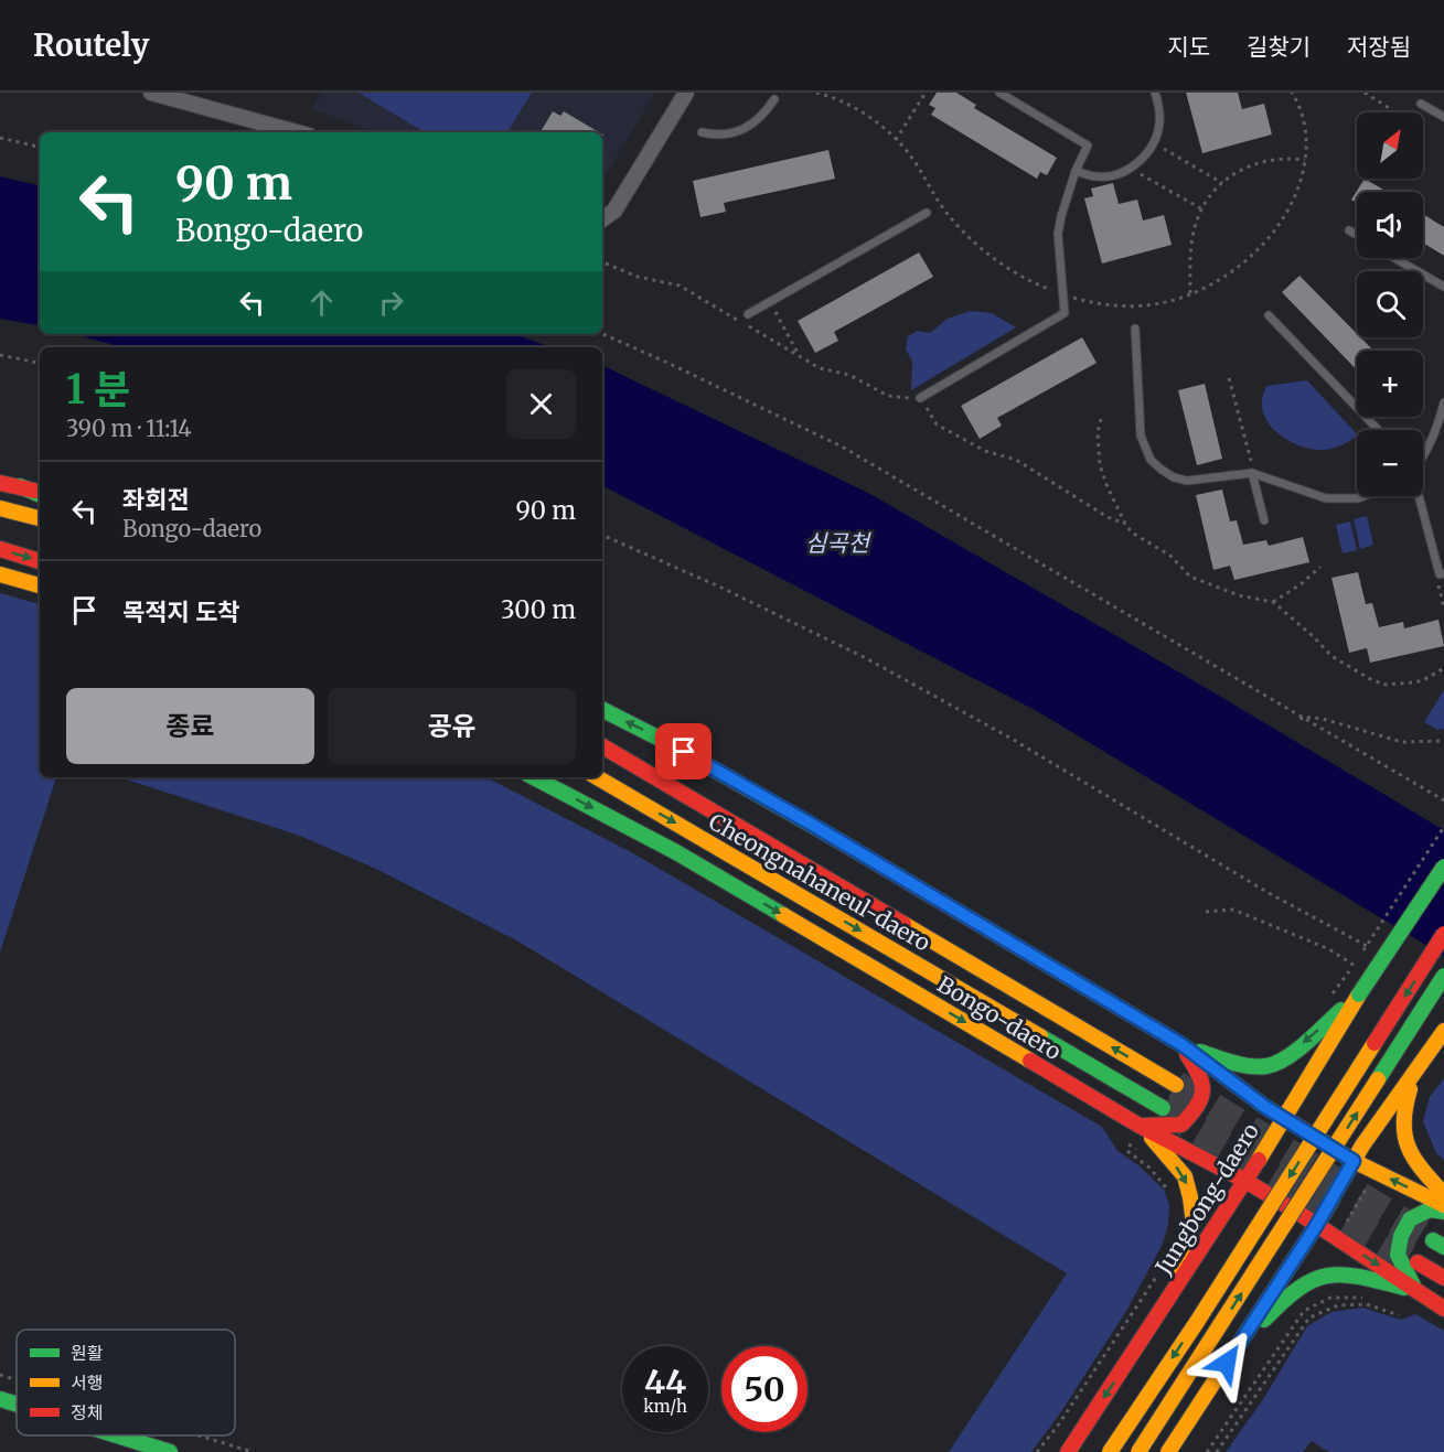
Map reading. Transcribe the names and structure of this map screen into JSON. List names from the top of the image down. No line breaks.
{"streets":{"main road":["Cheongnahaneul-daero","Bongo-daero","Jungbong-daero"]},"crossings":[["Bongo-daero","Jungbong-daero"]],"water":["심곡천"],"legend":["원활","서행","정체"],"north":"top right","page":{"header":"Routely","nav":["지도","길찾기","저장됨"],"map_buttons":["+","−"],"turn":["90 m","Bongo-daero"],"heading":["1 분","390 m · 11:14"],"list":[{"name":"좌회전","note":"Bongo-daero","value":"90 m"},{"name":"목적지 도착","value":"300 m"}],"buttons":["종료","공유"],"speed":"44 km/h","limit":"50"}}
